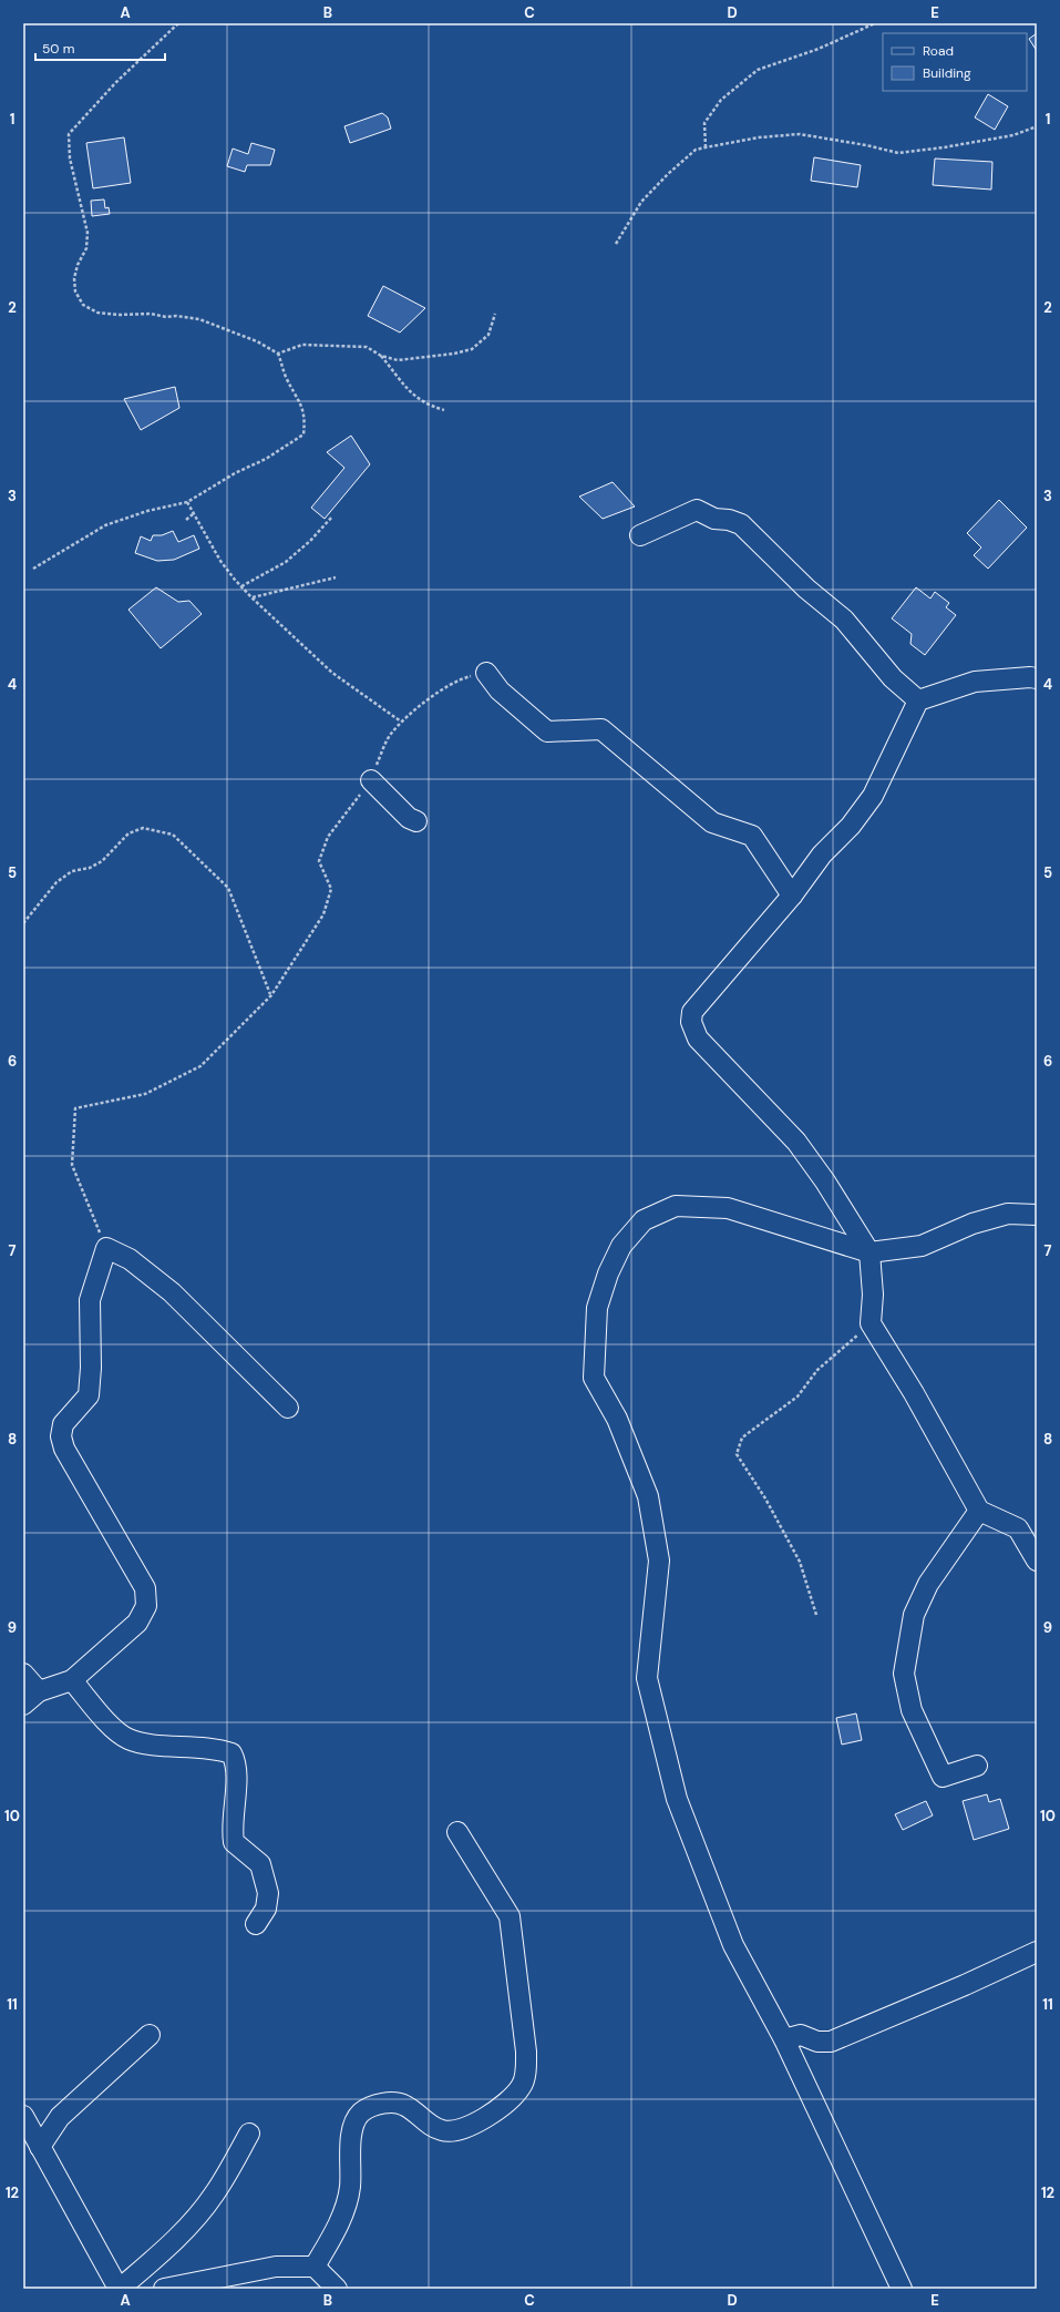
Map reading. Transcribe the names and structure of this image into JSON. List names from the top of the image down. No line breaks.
{"legend":["Road","Building"],"scale_bar":"50 m","grid":{"columns":["A","B","C","D","E"],"rows":["1","2","3","4","5","6","7","8","9","10","11","12"]}}
